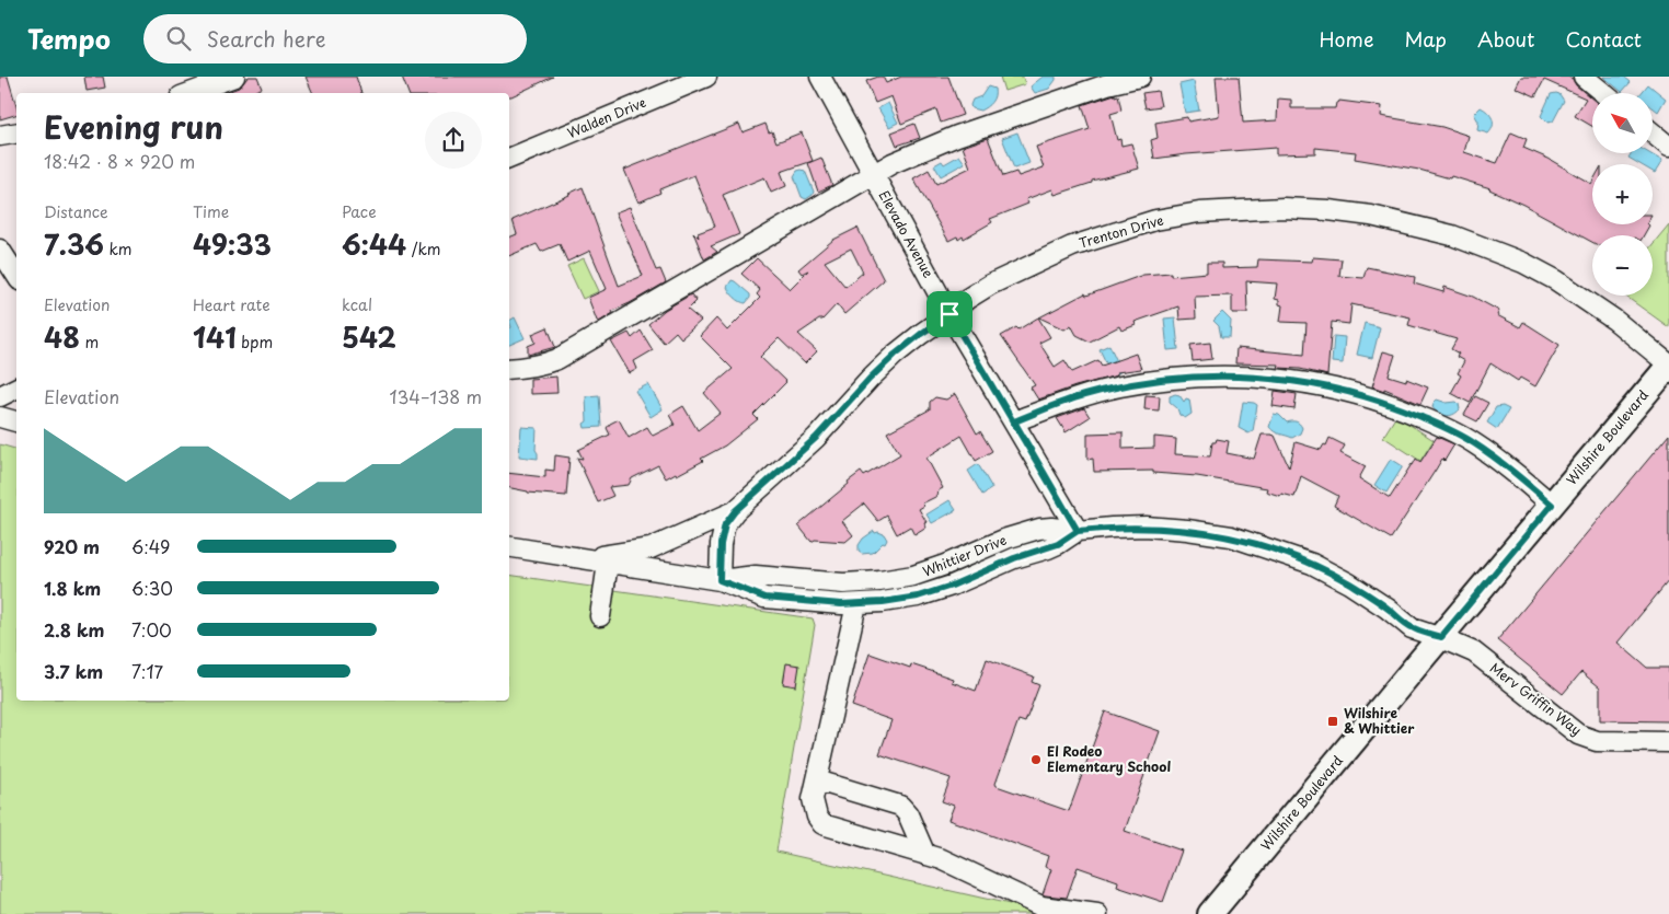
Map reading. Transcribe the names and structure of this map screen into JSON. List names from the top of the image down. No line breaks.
{"streets":{"main road":["Wilshire Boulevard"],"street":["Walden Drive","Trenton Drive","Elevado Avenue","Whittier Drive","Merv Griffin Way"]},"crossings":[["Trenton Drive","Elevado Avenue"],["Trenton Drive","Wilshire Boulevard"],["Trenton Drive","Whittier Drive"],["Elevado Avenue","Whittier Drive"],["Wilshire Boulevard","Whittier Drive"],["Wilshire Boulevard","Merv Griffin Way"],["Whittier Drive","Merv Griffin Way"]],"places":{"transit":["Wilshire & Whittier"],"other":["El Rodeo Elementary School"]},"north":"top left","page":{"header":"Tempo","search":"Search here","nav":["Home","Map","About","Contact"],"map_buttons":["+","−"],"heading":["Evening run","18:42 · 8 × 920 m"],"stats":[["Distance","7.36 km"],["Time","49:33"],["Pace","6:44 /km"],["Elevation","48 m"],["Heart rate","141 bpm"],["kcal","542"]],"chart":["Elevation","134–138 m"],"list":[{"name":"920 m","note":"6:49"},{"name":"1.8 km","note":"6:30"},{"name":"2.8 km","note":"7:00"},{"name":"3.7 km","note":"7:17"}]}}
